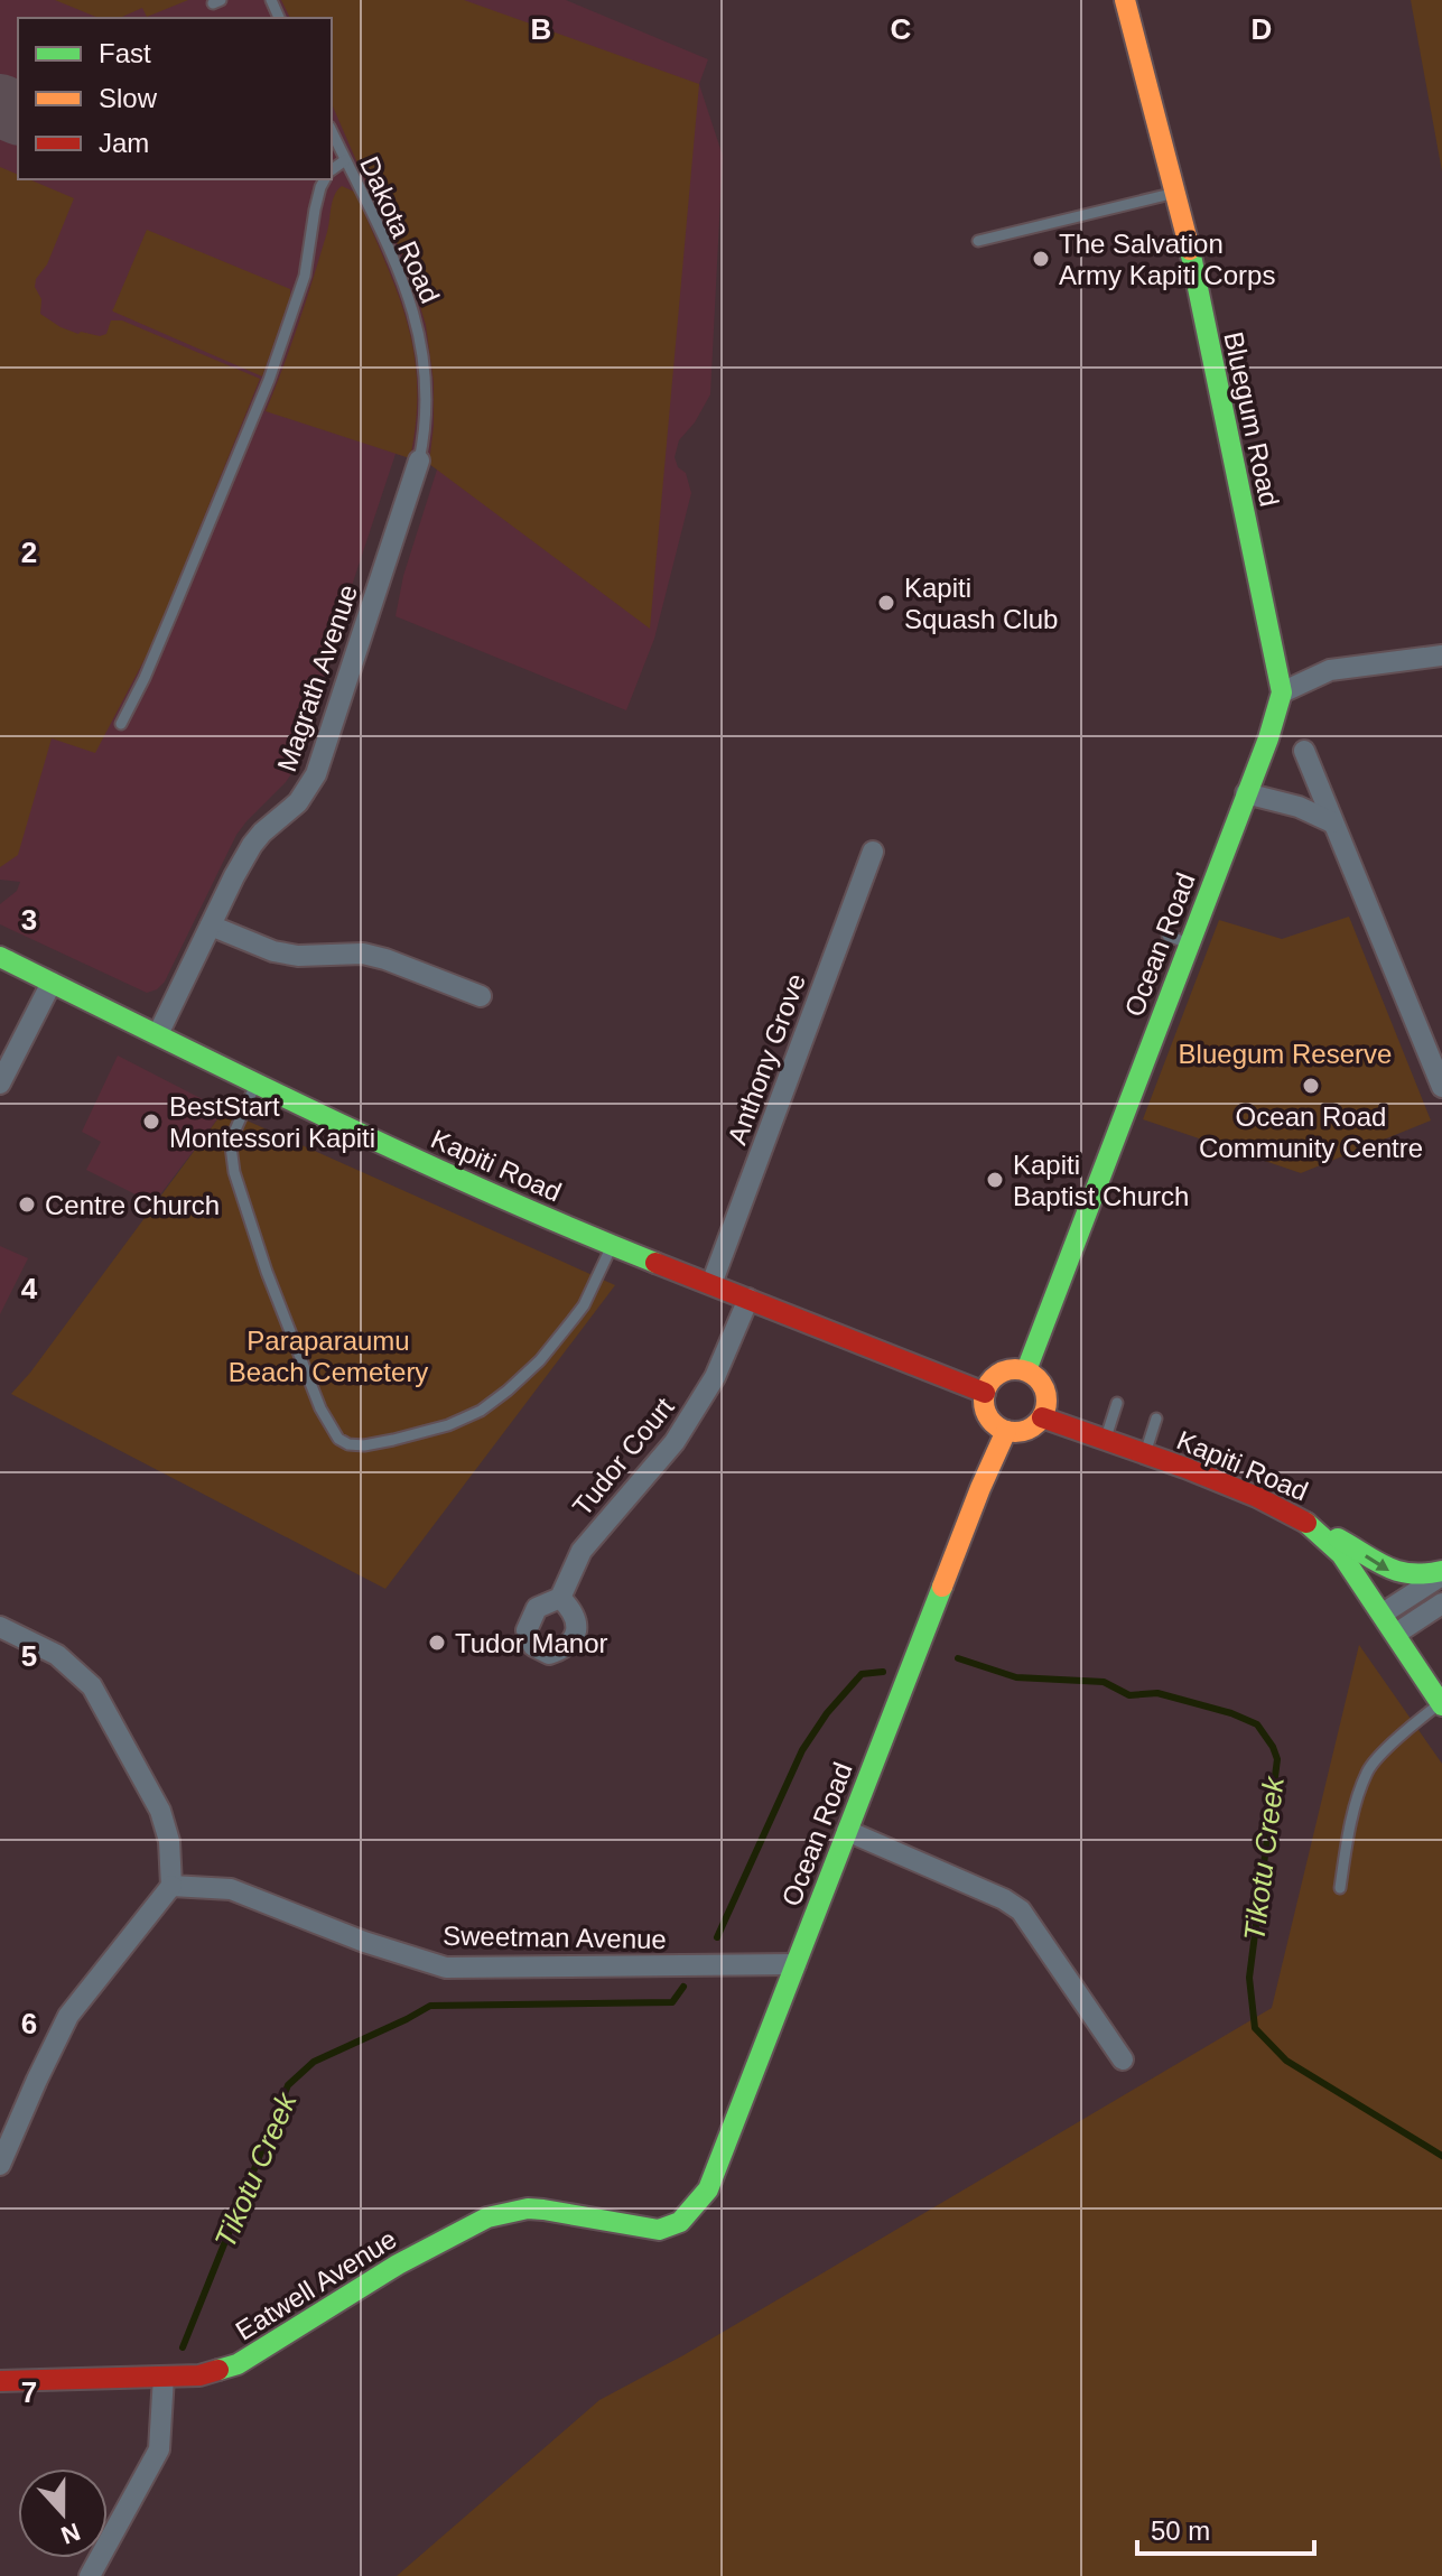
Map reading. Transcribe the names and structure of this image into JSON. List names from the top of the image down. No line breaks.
{"streets":{"street":["Bluegum Road","Magrath Avenue","Ocean Road","Anthony Grove","Kapiti Road","Tudor Court","Sweetman Avenue","Eatwell Avenue"],"lane":["Dakota Road"]},"crossings":[["Dakota Road","Magrath Avenue"],["Bluegum Road","Ocean Road"],["Magrath Avenue","Kapiti Road"],["Ocean Road","Kapiti Road"],["Ocean Road","Sweetman Avenue"],["Ocean Road","Eatwell Avenue"],["Anthony Grove","Kapiti Road"],["Kapiti Road","Tudor Court"]],"water":["Tikotu Creek"],"parks":["Bluegum Reserve","Paraparaumu Beach Cemetery"],"places":["The Salvation Army Kapiti Corps","Kapiti Squash Club","Ocean Road Community Centre","BestStart Montessori Kapiti","Kapiti Baptist Church","Centre Church","Tudor Manor"],"legend":["Fast","Slow","Jam"],"scale_bar":"50 m","north":"bottom","grid":{"columns":["B","C","D"],"rows":["2","3","4","5","6","7"]}}
